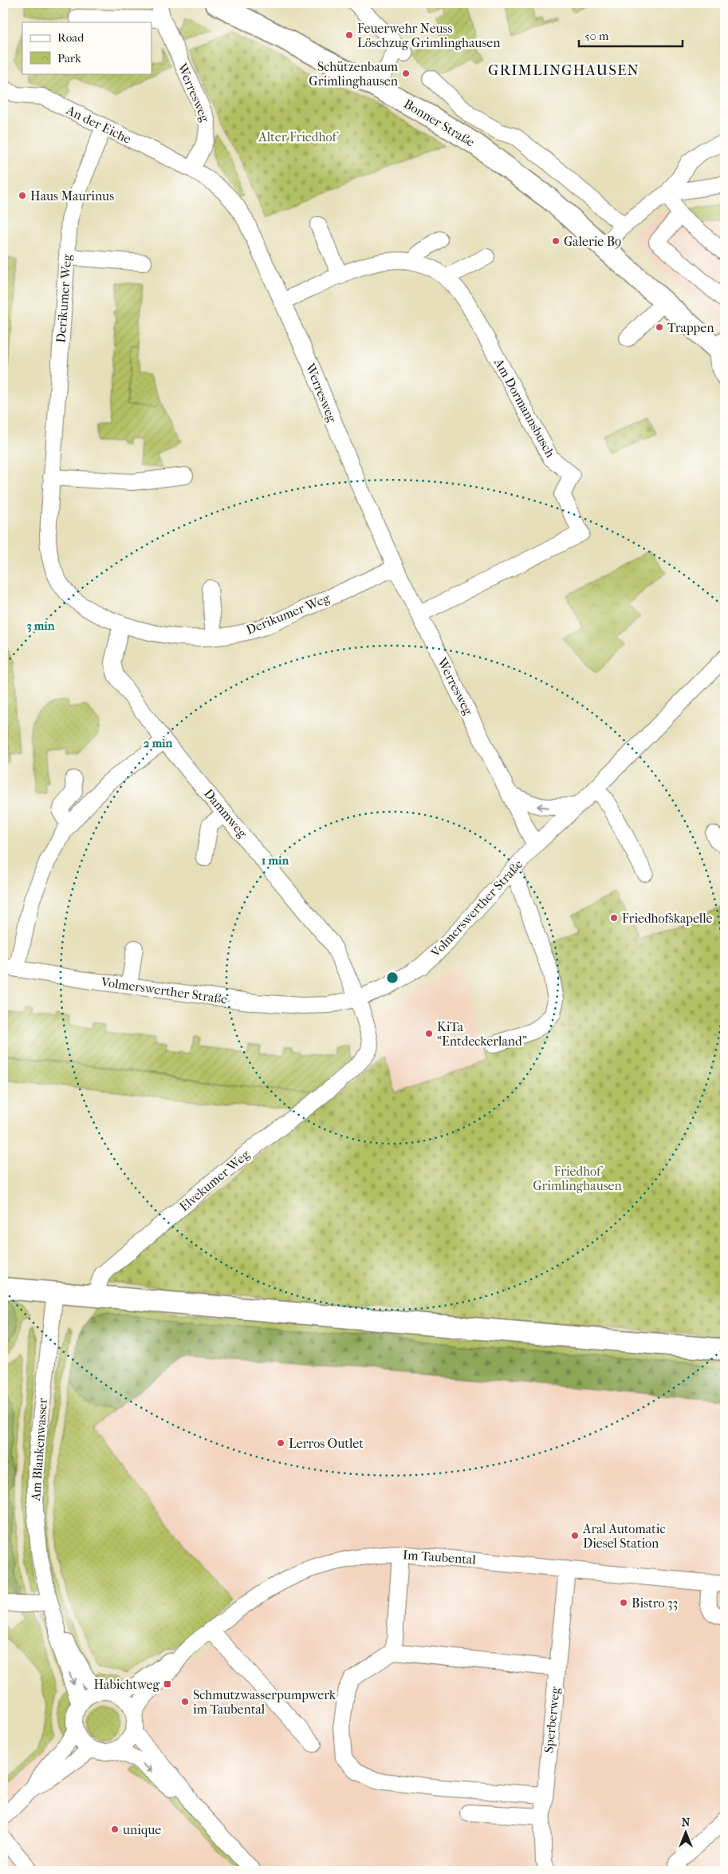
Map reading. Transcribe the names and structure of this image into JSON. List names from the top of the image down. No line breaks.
{"streets":{"main road":["Bonner Straße"],"street":["Werresweg","An der Eiche","Derikumer Weg","Am Dormannsbusch","Dammweg","Volmerswerther Straße","Elvekumer Weg","Am Blankenwasser","Im Taubental","Sperberweg"]},"crossings":[["Werresweg","An der Eiche"],["Werresweg","Derikumer Weg"],["Werresweg","Am Dormannsbusch"],["Werresweg","Volmerswerther Straße"],["An der Eiche","Derikumer Weg"],["Derikumer Weg","Dammweg"],["Dammweg","Volmerswerther Straße"],["Dammweg","Elvekumer Weg"],["Am Blankenwasser","Im Taubental"],["Im Taubental","Sperberweg"]],"districts":["GRIMLINGHAUSEN"],"parks":["Alter Friedhof","Friedhof Grimlinghausen"],"places":{"other":["Feuerwehr Neuss Löschzug Grimlinghausen","Schützenbaum Grimlinghausen","Haus Maurinus","Galerie B9","Trappen","Friedhofskapelle","KiTa “Entdeckerland”","Lerros Outlet","Aral Automatic Diesel Station","Bistro 33","Schmutzwasserpumpwerk im Taubental","unique"],"transit":["Habichtweg"]},"legend":["Road","Park"],"scale_bar":"50 m","north":"top","rings":["3 min","2 min","1 min"]}
